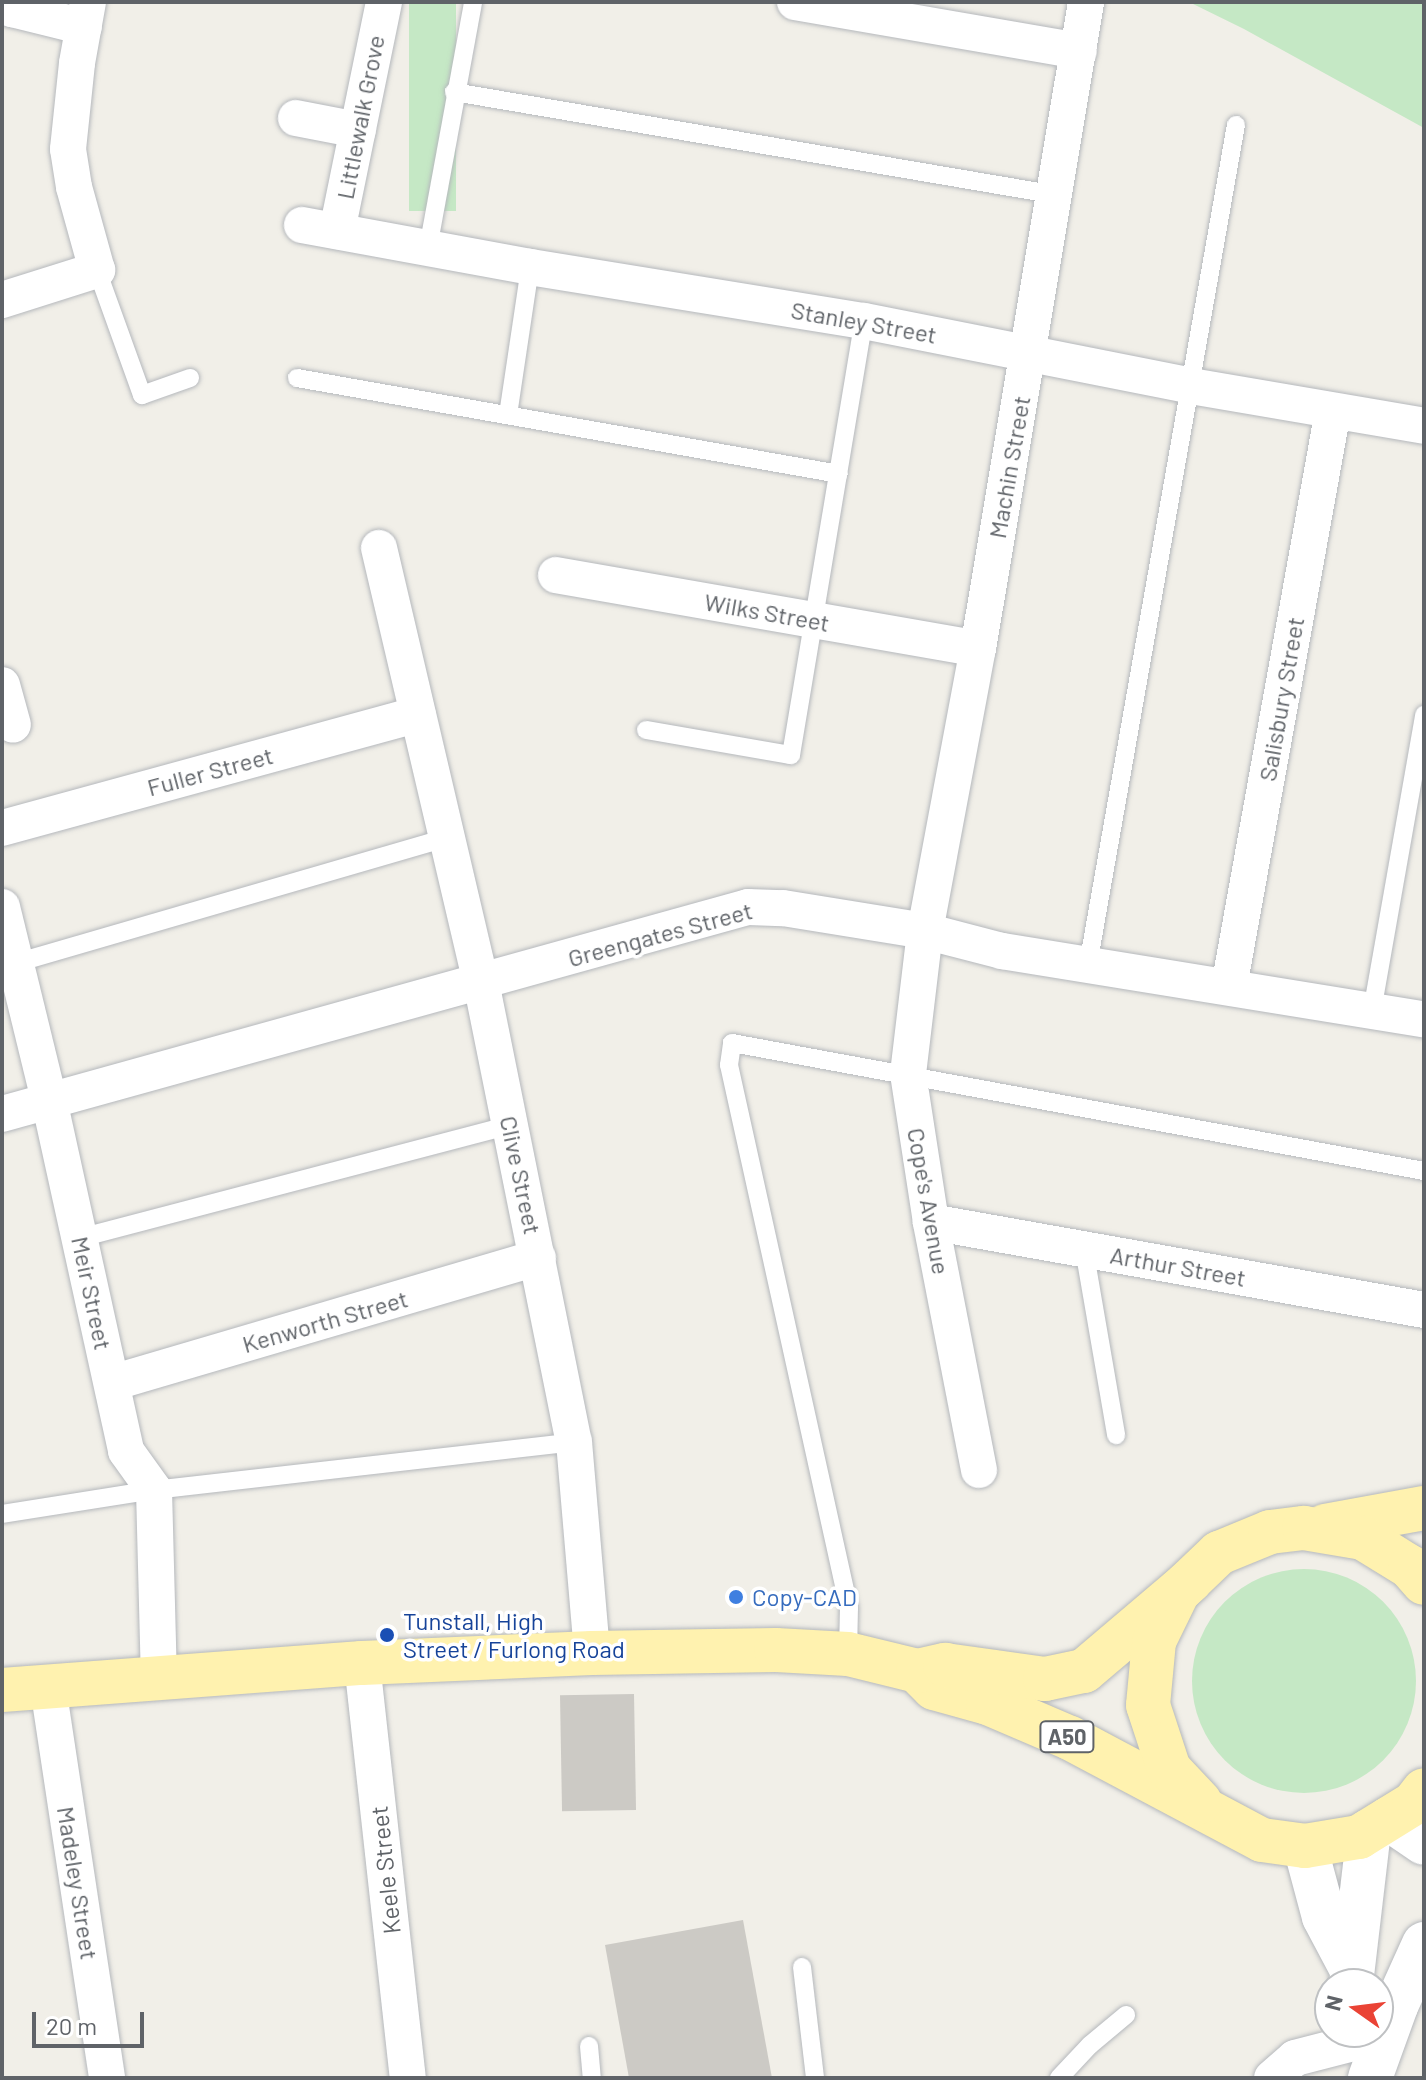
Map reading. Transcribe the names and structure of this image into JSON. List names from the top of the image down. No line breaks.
{"streets":{"main road":["A50"],"street":["Littlewalk Grove","Stanley Street","Machin Street","Wilks Street","Salisbury Street","Fuller Street","Greengates Street","Clive Street","Cope's Avenue","Arthur Street","Meir Street","Kenworth Street","Keele Street","Madeley Street"]},"crossings":[["Littlewalk Grove","Stanley Street"],["Stanley Street","Machin Street"],["Stanley Street","Salisbury Street"],["Machin Street","Wilks Street"],["Machin Street","Greengates Street"],["Machin Street","Cope's Avenue"],["Salisbury Street","Greengates Street"],["Fuller Street","Clive Street"],["Greengates Street","Clive Street"],["Greengates Street","Cope's Avenue"],["Greengates Street","Meir Street"],["Clive Street","Kenworth Street"],["Clive Street","A50"],["Cope's Avenue","Arthur Street"],["Meir Street","Kenworth Street"],["A50","Keele Street"],["A50","Madeley Street"]],"places":["Copy-CAD","Tunstall, High Street / Furlong Road"],"scale_bar":"20 m","north":"left"}
